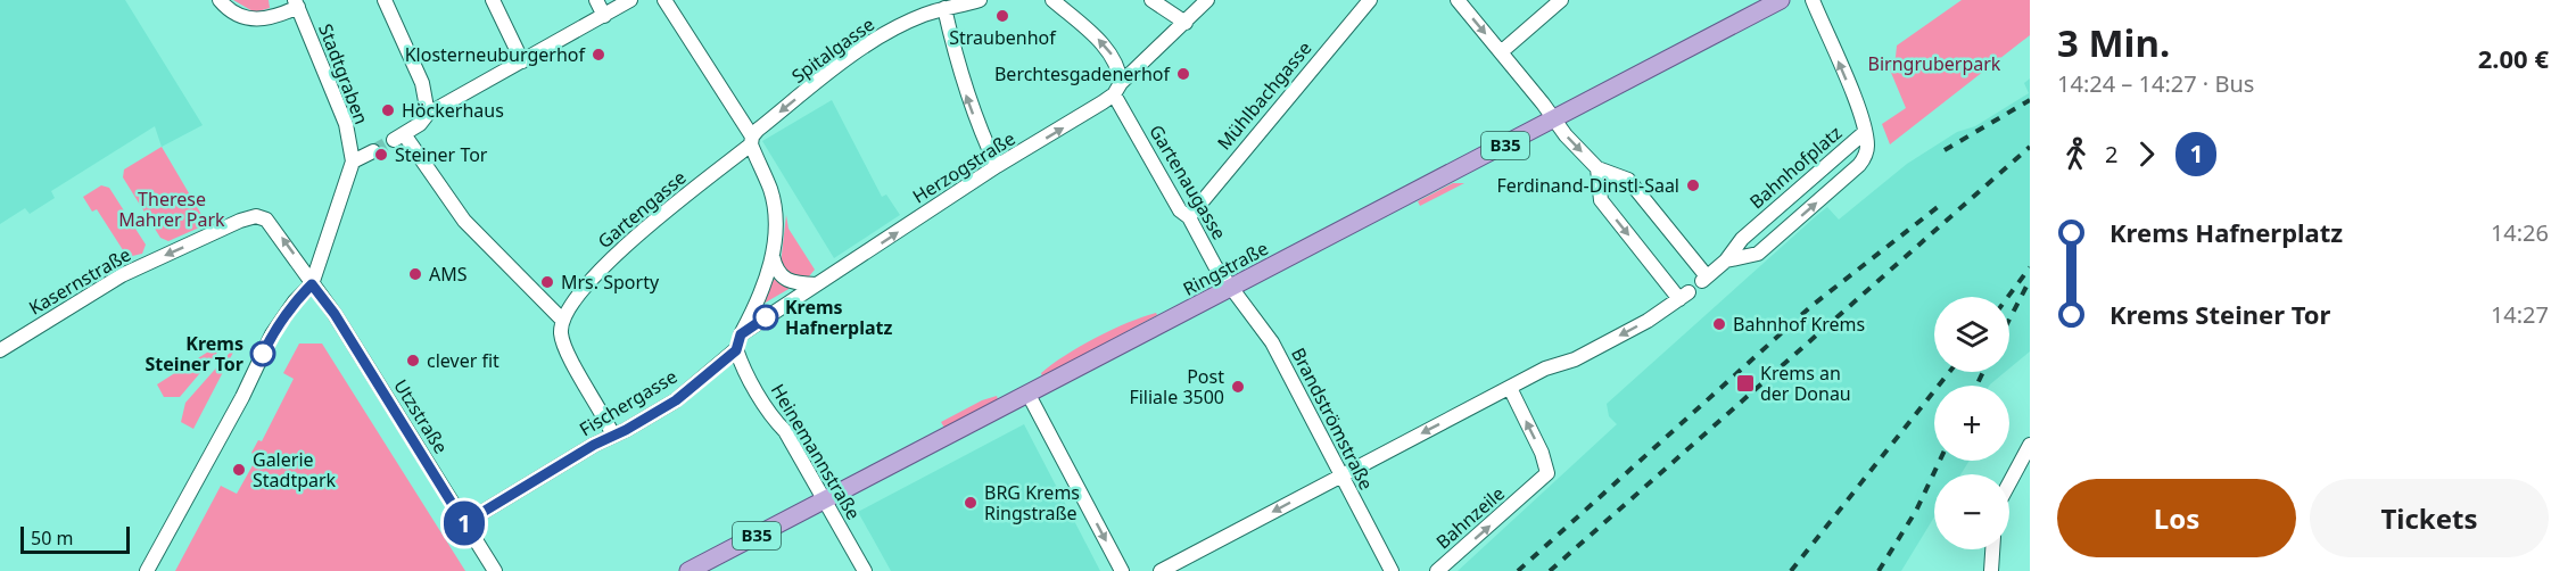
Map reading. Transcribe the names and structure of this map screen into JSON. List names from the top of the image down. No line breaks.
{"streets":{"main road":["B35","Ringstraße"],"street":["Spitalgasse","Stadtgraben","Mühlbachgasse","Herzogstraße","Bahnhofplatz","Gartenaugasse","Gartengasse","Kasernstraße","Fischergasse","Utzstraße","Brandströmstraße","Heinemannstraße","Bahnzeile"]},"crossings":[["Spitalgasse","Gartengasse"],["Mühlbachgasse","Gartenaugasse"],["Herzogstraße","Gartenaugasse"],["Bahnhofplatz","Brandströmstraße"],["Bahnhofplatz","Bahnzeile"],["Gartenaugasse","Ringstraße"],["Gartenaugasse","Brandströmstraße"],["Ringstraße","Brandströmstraße"],["Ringstraße","Heinemannstraße"],["Kasernstraße","Utzstraße"],["Fischergasse","Utzstraße"],["Fischergasse","Heinemannstraße"]],"one_way":["Spitalgasse","Herzogstraße","Kasernstraße","Bahnzeile"],"parks":["Birngruberpark","Therese Mahrer Park"],"places":{"other":["Straubenhof","Klosterneuburgerhof","Berchtesgadenerhof","Höckerhaus","Steiner Tor","Ferdinand-Dinstl-Saal","AMS","Mrs. Sporty","Krems Hafnerplatz","Bahnhof Krems","Krems Steiner Tor","clever fit","Post Filiale 3500","Galerie Stadtpark","BRG Krems Ringstraße"],"transit":["Krems an der Donau"]},"lines":["bus line 1"],"scale_bar":"50 m","page":{"on_map":"1","heading":["3 Min.","14:24 – 14:27 · Bus","2.00 €"],"legs":["2","1"],"list":[{"name":"Krems Hafnerplatz","value":"14:26"},{"name":"Krems Steiner Tor","value":"14:27"}],"map_buttons":["+","−"],"buttons":["Los","Tickets"],"scale":"50 m"}}
